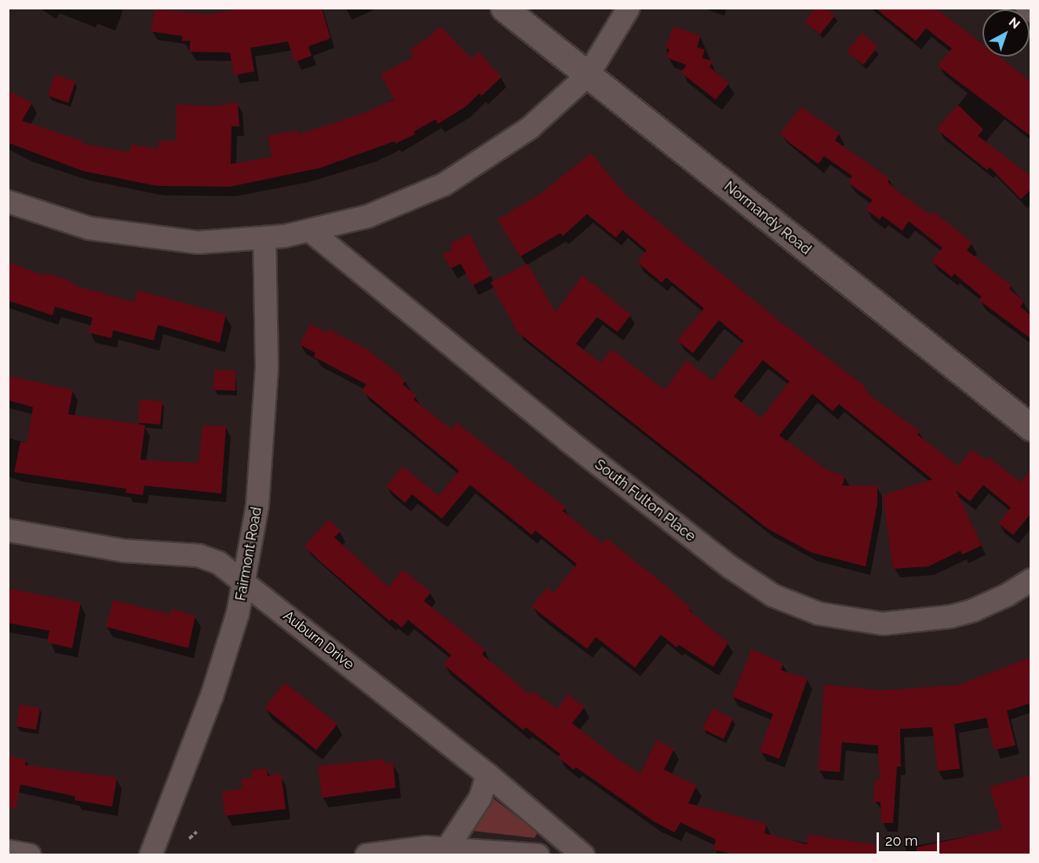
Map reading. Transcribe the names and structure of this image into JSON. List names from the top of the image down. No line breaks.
{"streets":{"street":["Normandy Road","South Fulton Place","Fairmont Road","Auburn Drive"]},"crossings":[["Fairmont Road","Auburn Drive"]],"scale_bar":"20 m","north":"top right"}
